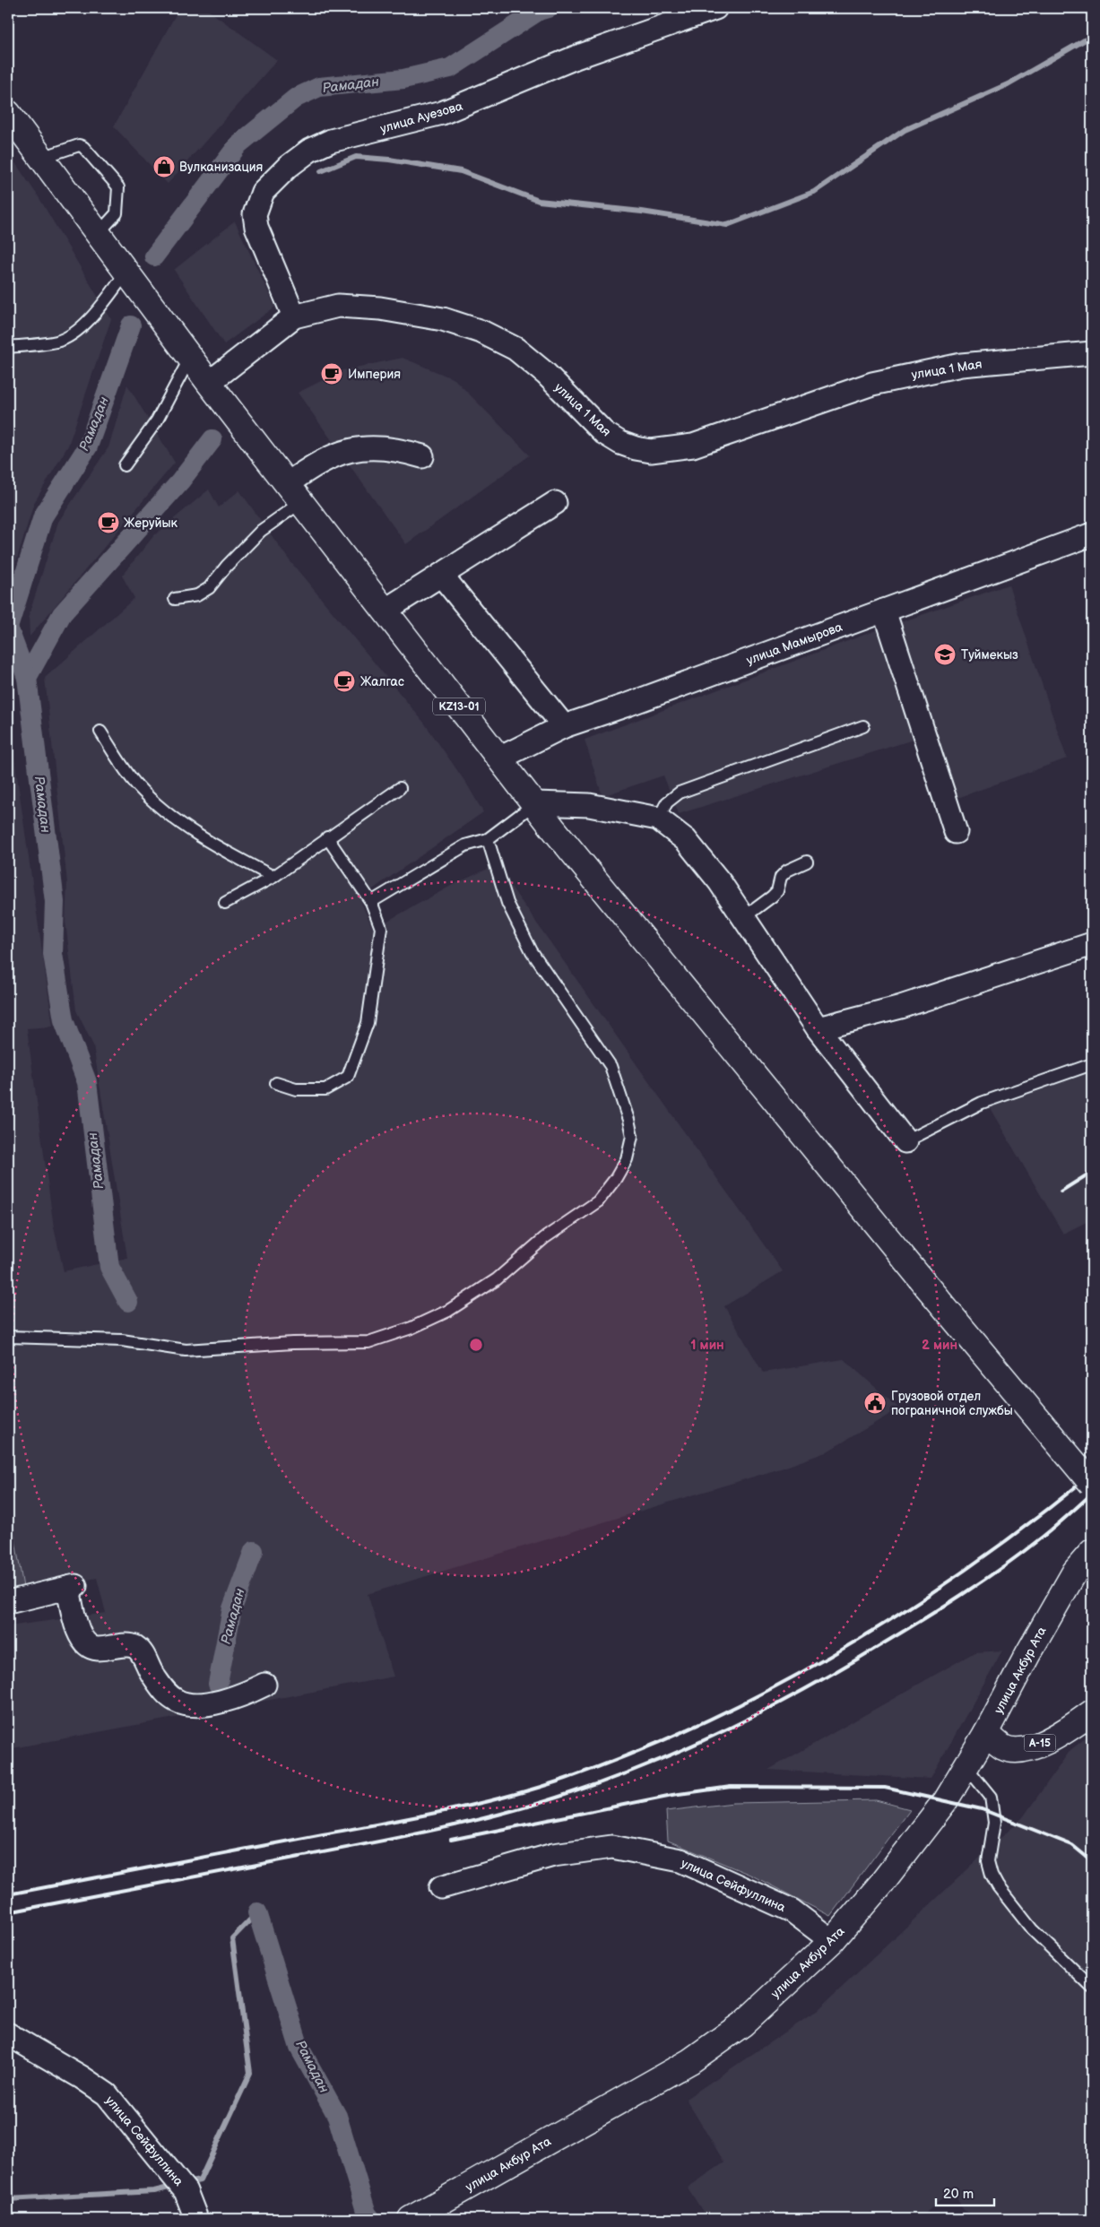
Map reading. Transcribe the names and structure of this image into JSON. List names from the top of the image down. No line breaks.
{"streets":{"main road":["KZ13-01","улица Акбур Ата","A-15"],"street":["улица Ауезова","улица 1 Мая","улица Мамырова","улица Сейфуллина"]},"crossings":[["улица Ауезова","улица 1 Мая"],["улица 1 Мая","KZ13-01"],["улица Мамырова","KZ13-01"],["улица Акбур Ата","A-15"],["улица Акбур Ата","улица Сейфуллина"]],"water":["Рамадан"],"places":{"shop":["Вулканизация"],"cafe":["Империя","Жеруйык","Жалгас"],"school or university":["Туймекыз"],"public building":["Грузовой отдел пограничной службы"]},"scale_bar":"20 m","rings":["1 мин","2 мин"]}
